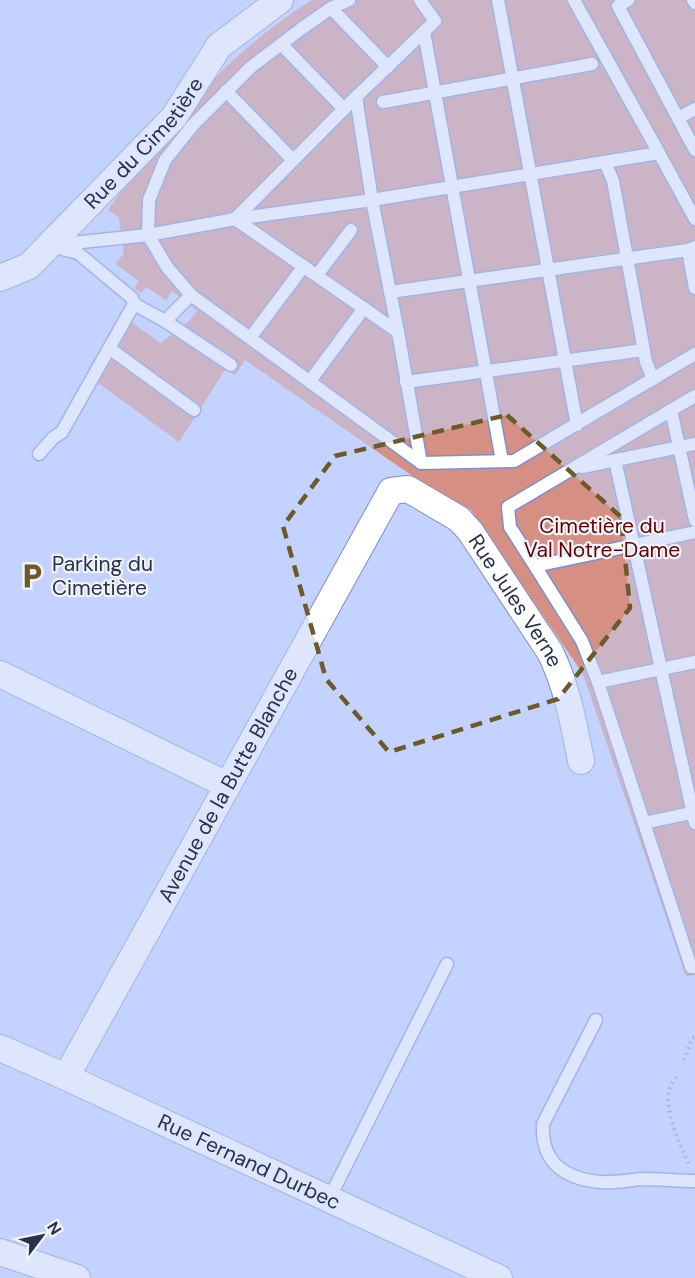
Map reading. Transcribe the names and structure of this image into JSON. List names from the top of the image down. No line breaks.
{"streets":{"street":["Rue du Cimetière","Rue Jules Verne","Avenue de la Butte Blanche","Rue Fernand Durbec"]},"crossings":[["Rue Jules Verne","Avenue de la Butte Blanche"],["Avenue de la Butte Blanche","Rue Fernand Durbec"]],"parks":["Cimetière du Val Notre-Dame"],"places":{"parking":["Parking du Cimetière"]},"north":"top right"}
